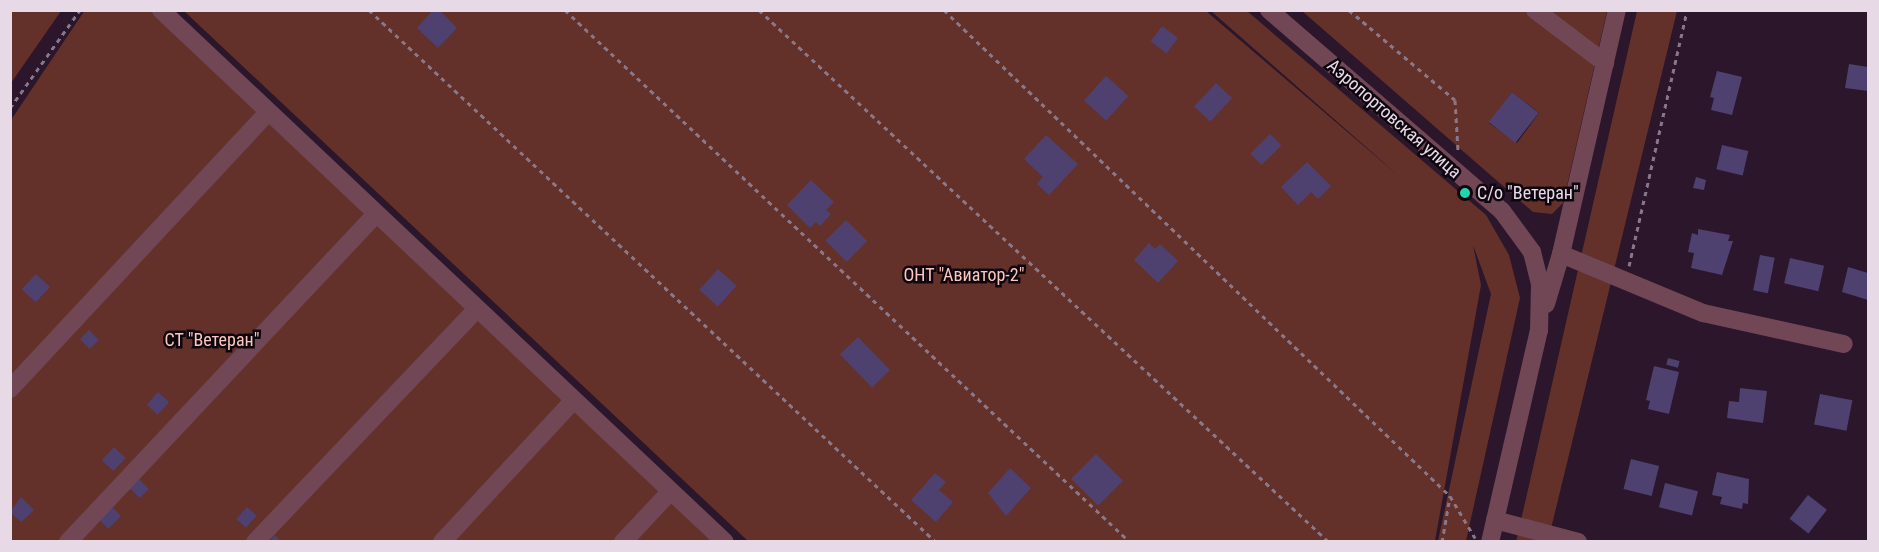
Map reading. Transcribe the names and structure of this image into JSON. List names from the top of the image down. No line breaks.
{"streets":{"street":["Аэропортовская улица"]},"parks":["ОНТ \"Авиатор-2\"","СТ \"Ветеран\""],"places":["С/о \"Ветеран\""]}
